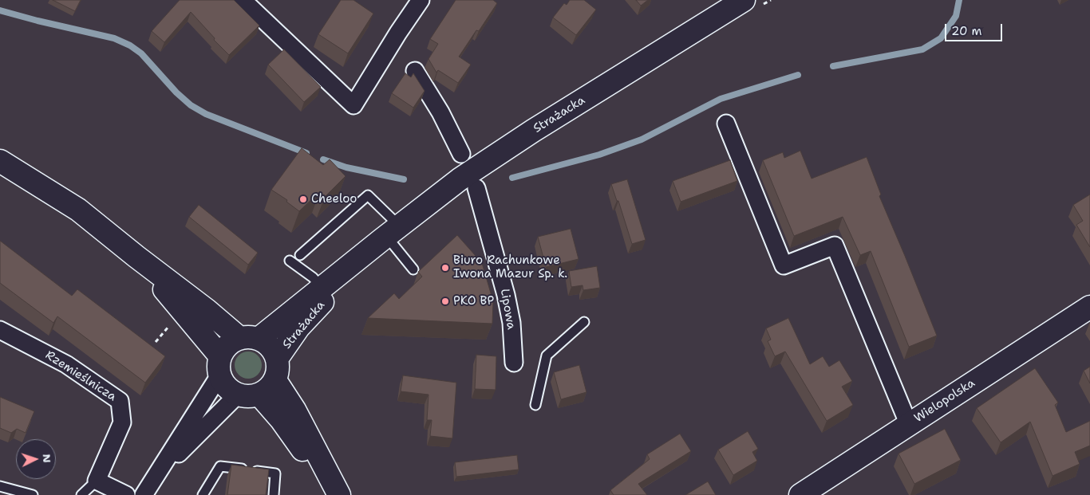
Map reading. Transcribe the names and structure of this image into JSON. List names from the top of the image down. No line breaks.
{"streets":{"street":["Strażacka","Lipowa","Rzemieślnicza","Wielopolska"]},"places":["Cheeloo","Biuro Rachunkowe Iwona Mazur Sp. k.","PKO BP"],"scale_bar":"20 m","north":"right"}
